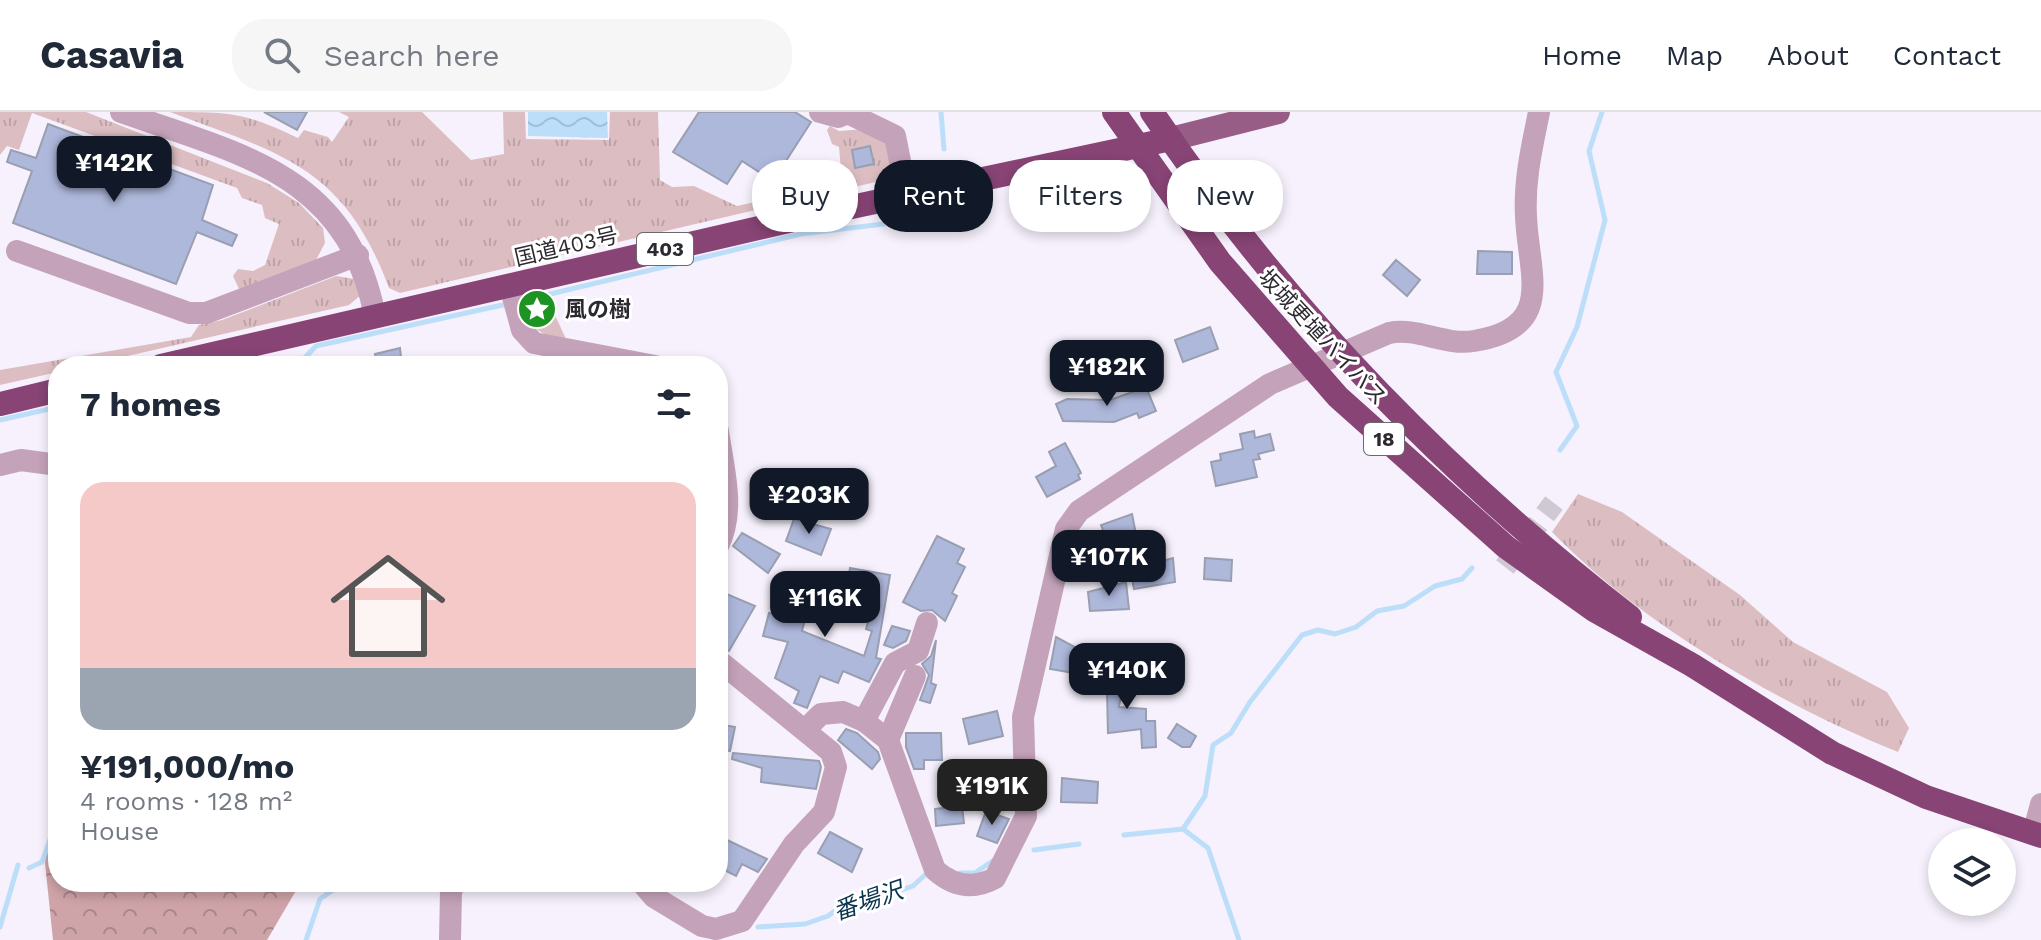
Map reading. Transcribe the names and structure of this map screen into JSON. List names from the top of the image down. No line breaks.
{"streets":{"highway":["国道403号","403","坂城更埴バイパス","18"]},"crossings":[["国道403号","坂城更埴バイパス"]],"water":["番場沢"],"places":{"place":["風の樹"]},"page":{"header":"Casavia","search":"Search here","nav":["Home","Map","About","Contact"],"price":["¥142K","¥182K","¥203K","¥107K","¥116K","¥140K","¥191K"],"chip":["Buy","Rent","Filters","New"],"heading":"7 homes","list":[{"name":"¥191,000/mo","note":"4 rooms · 128 m² · House"}]}}
